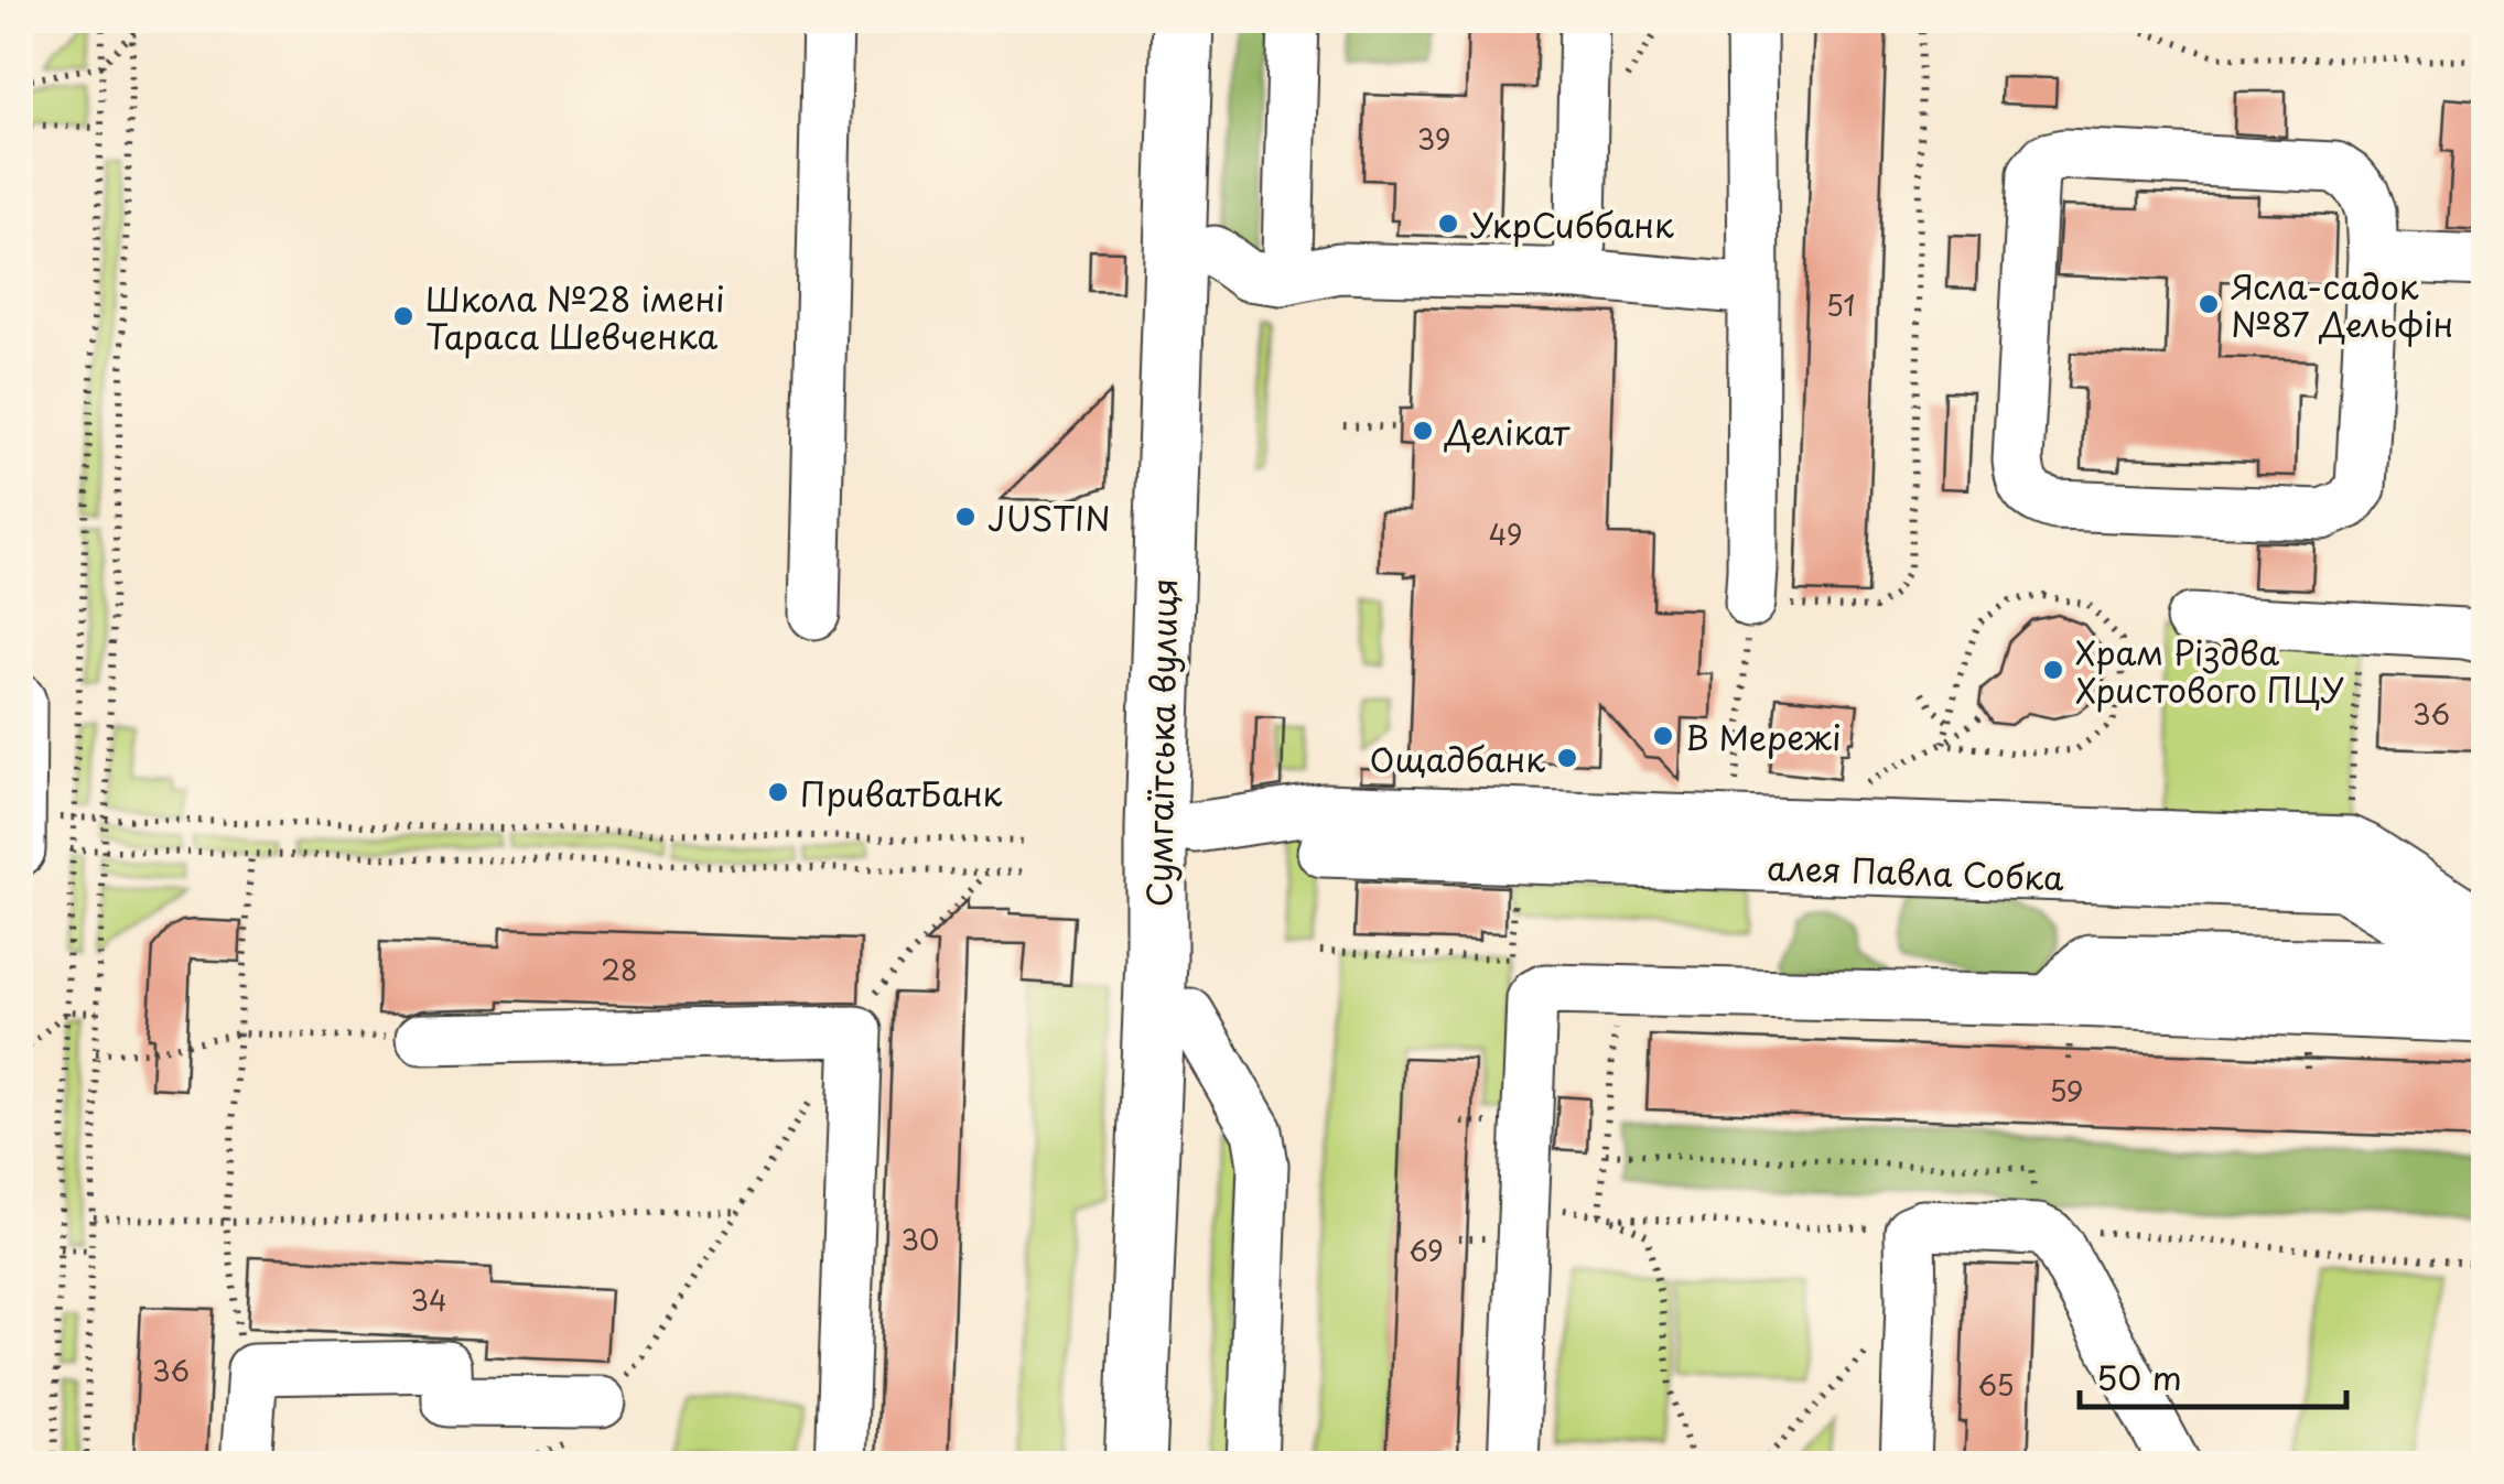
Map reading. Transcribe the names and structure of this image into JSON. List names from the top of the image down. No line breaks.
{"streets":{"main road":["Сумгаїтська вулиця"],"street":["алея Павла Собка"]},"places":["УкрСиббанк","Ясла-садок №87 Дельфін","Школа №28 імені Тараса Шевченка","Делікат","JUSTIN","Храм Різдва Христового ПЦУ","В Мережі","Ощадбанк","ПриватБанк"],"house_numbers":["39","51","49","36","28","59","30","69","34","36","65"],"scale_bar":"50 m"}
